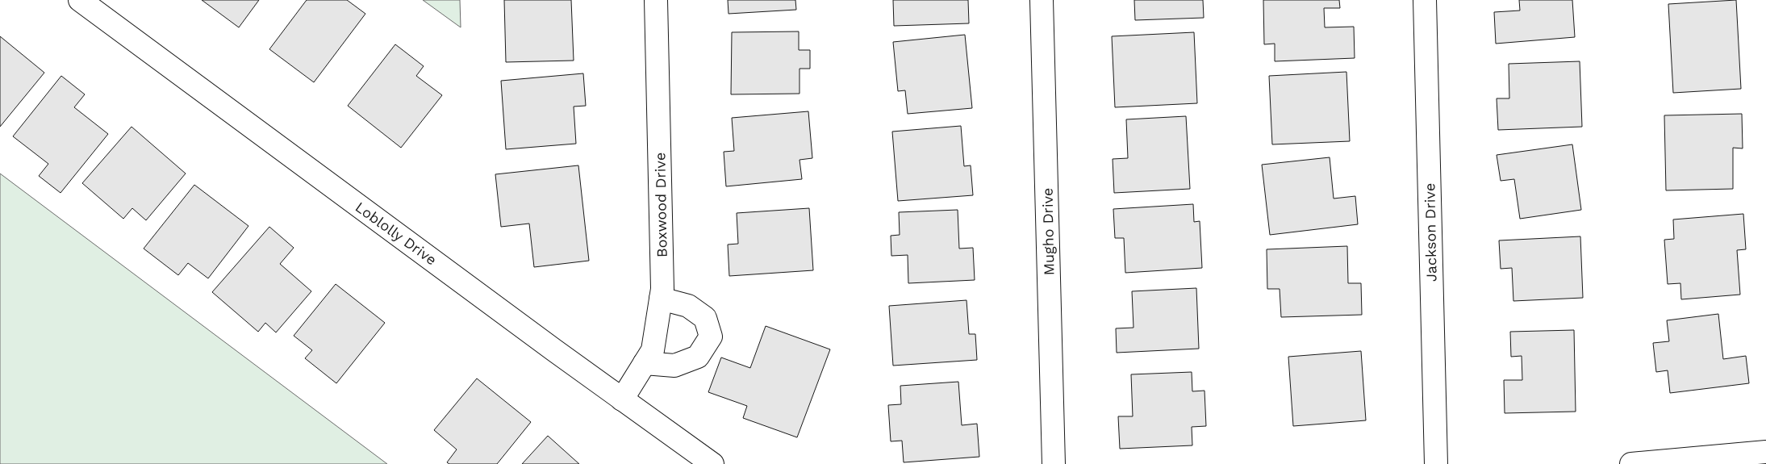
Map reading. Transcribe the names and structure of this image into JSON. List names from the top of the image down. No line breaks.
{"streets":{"street":["Boxwood Drive","Mugho Drive","Jackson Drive","Loblolly Drive"]},"crossings":[["Boxwood Drive","Loblolly Drive"]]}
